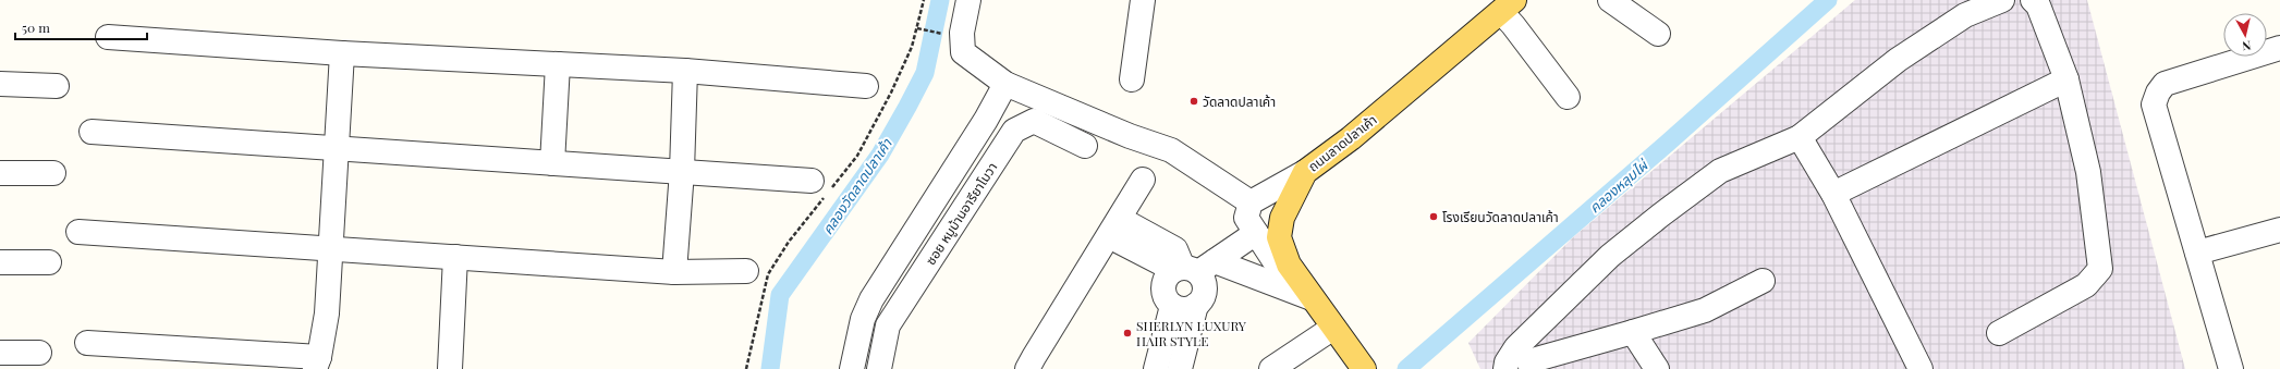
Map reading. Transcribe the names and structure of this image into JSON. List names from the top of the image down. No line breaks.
{"streets":{"main road":["ถนนลาดปลาเค้า"],"street":["ซอย หมูบ้านอารียาโมวา"]},"water":["คลองวัดลาดปลาเค้า","คลองหลุมไผ่"],"places":["วัดลาดปลาเค้า","โรงเรียนวัดลาดปลาเค้า","SHERLYN LUXURY HAIR STYLE"],"scale_bar":"50 m","north":"bottom"}
